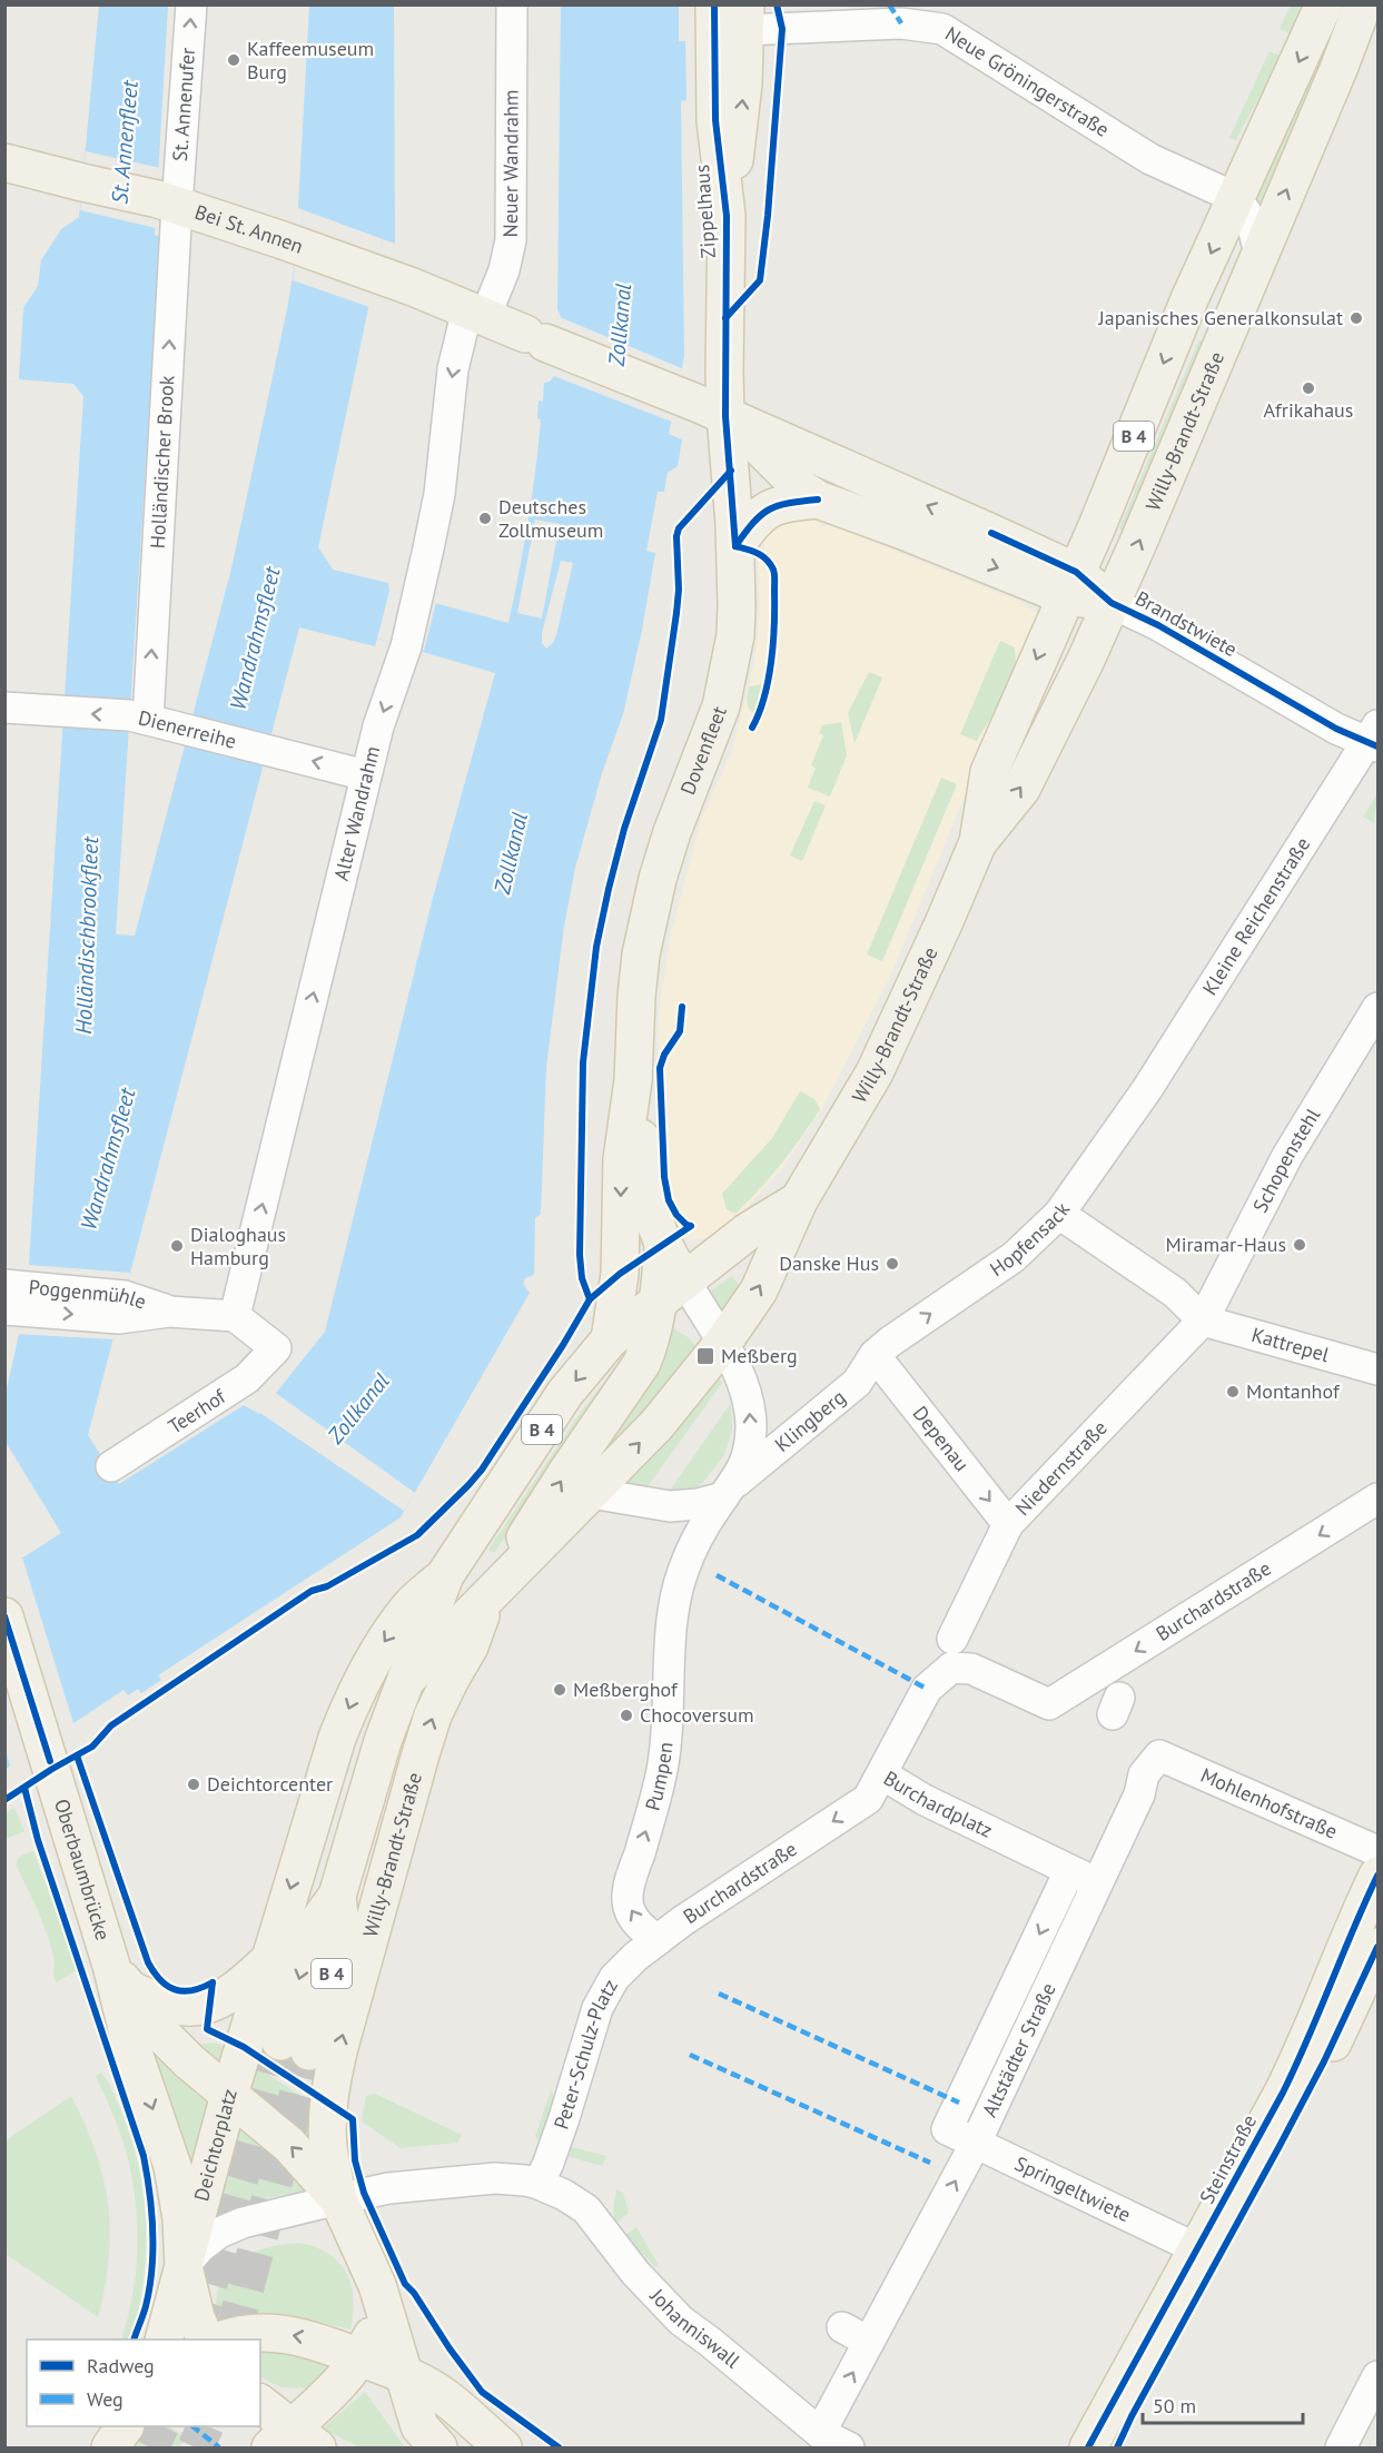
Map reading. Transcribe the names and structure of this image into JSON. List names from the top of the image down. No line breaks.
{"streets":{"main road":["Zippelhaus","Bei St. Annen","Willy-Brandt-Straße","B 4","Brandstwiete","Dovenfleet","Oberbaumbrücke","Deichtorplatz","Steinstraße"],"street":["Neue Gröningerstraße","St. Annenufer","Neuer Wandrahm","Holländischer Brook","Dienerreihe","Alter Wandrahm","Kleine Reichenstraße","Schopenstehl","Hopfensack","Poggenmühle","Kattrepel","Teerhof","Klingberg","Depenau","Niedernstraße","Burchardstraße","Pumpen","Burchardplatz","Mohlenhofstraße","Altstädter Straße","Peter-Schulz-Platz","Springeltwiete","Johanniswall"]},"crossings":[["Neue Gröningerstraße","Zippelhaus"],["Neue Gröningerstraße","Willy-Brandt-Straße"],["St. Annenufer","Bei St. Annen"],["St. Annenufer","Holländischer Brook"],["Neuer Wandrahm","Bei St. Annen"],["Neuer Wandrahm","Alter Wandrahm"],["Zippelhaus","Bei St. Annen"],["Zippelhaus","Brandstwiete"],["Zippelhaus","Dovenfleet"],["Bei St. Annen","Holländischer Brook"],["Bei St. Annen","Brandstwiete"],["Bei St. Annen","Dovenfleet"],["Bei St. Annen","Alter Wandrahm"],["Willy-Brandt-Straße","Brandstwiete"],["Willy-Brandt-Straße","Dovenfleet"],["Willy-Brandt-Straße","Oberbaumbrücke"],["Willy-Brandt-Straße","Deichtorplatz"],["Holländischer Brook","Dienerreihe"],["Brandstwiete","Dovenfleet"],["Brandstwiete","Kleine Reichenstraße"],["Dienerreihe","Alter Wandrahm"],["Alter Wandrahm","Poggenmühle"],["Alter Wandrahm","Teerhof"],["Kleine Reichenstraße","Hopfensack"],["Schopenstehl","Kattrepel"],["Schopenstehl","Niedernstraße"],["Hopfensack","Klingberg"],["Hopfensack","Depenau"],["Poggenmühle","Teerhof"],["Kattrepel","Niedernstraße"],["Klingberg","Depenau"],["Klingberg","Pumpen"],["Depenau","Niedernstraße"],["Burchardstraße","Pumpen"],["Burchardstraße","Burchardplatz"],["Burchardstraße","Peter-Schulz-Platz"],["Pumpen","Peter-Schulz-Platz"],["Burchardplatz","Altstädter Straße"],["Mohlenhofstraße","Altstädter Straße"],["Oberbaumbrücke","Deichtorplatz"],["Altstädter Straße","Springeltwiete"],["Altstädter Straße","Johanniswall"],["Peter-Schulz-Platz","Deichtorplatz"],["Deichtorplatz","Johanniswall"],["Steinstraße","Springeltwiete"]],"one_way":["St. Annenufer","Holländischer Brook","Dienerreihe","Hopfensack","Burchardstraße","Pumpen","Oberbaumbrücke"],"water":["St. Annenfleet","Zollkanal","Wandrahmsfleet","Holländischbrookfleet"],"places":{"other":["Kaffeemuseum Burg","Japanisches Generalkonsulat","Afrikahaus","Deutsches Zollmuseum","Miramar-Haus","Dialoghaus Hamburg","Danske Hus","Montanhof","Meßberghof","Chocoversum","Deichtorcenter"],"transit":["Meßberg"]},"legend":["Radweg","Weg"],"scale_bar":"50 m"}
